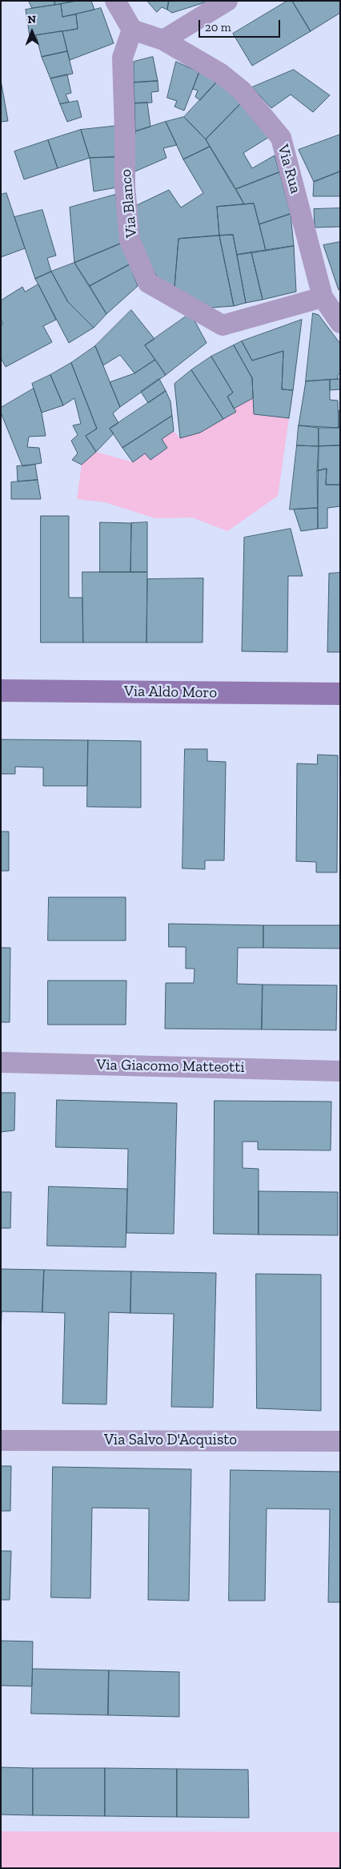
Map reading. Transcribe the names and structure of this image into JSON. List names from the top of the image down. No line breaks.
{"streets":{"street":["Via Rua","Via Blanco","Via Aldo Moro","Via Giacomo Matteotti","Via Salvo D'Acquisto"]},"crossings":[["Via Rua","Via Blanco"]],"scale_bar":"20 m","north":"top"}
